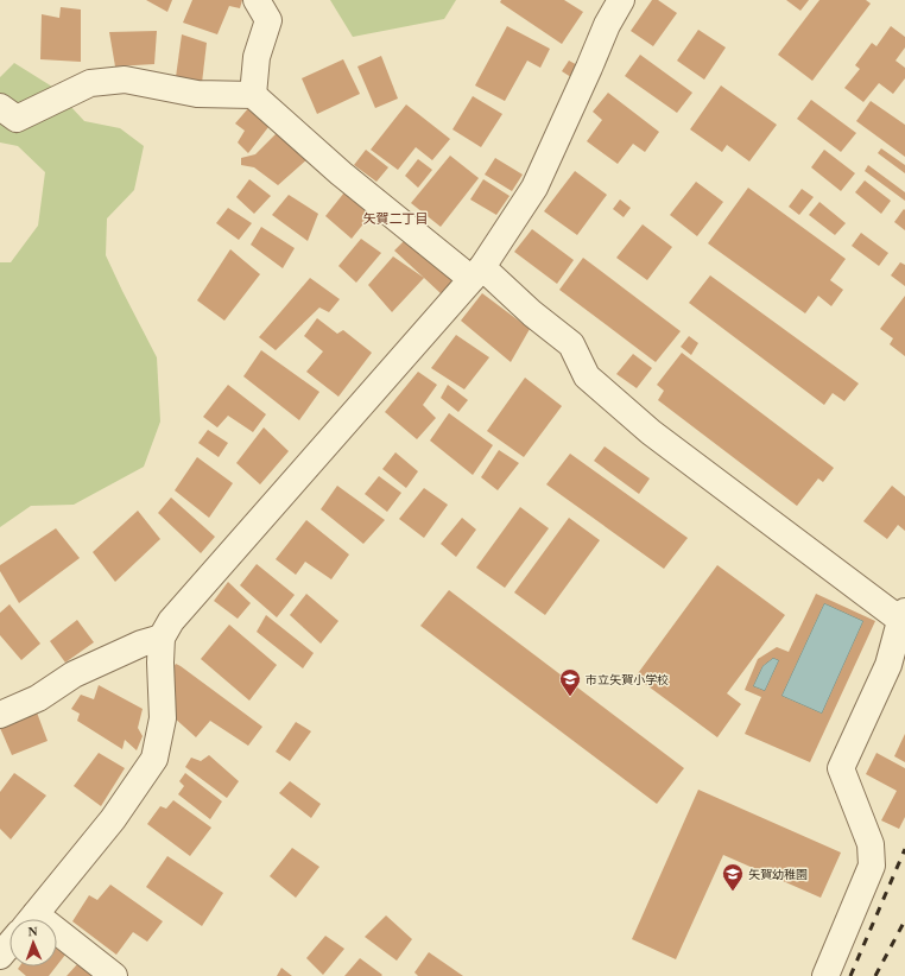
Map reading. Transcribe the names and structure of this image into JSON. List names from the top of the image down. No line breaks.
{"districts":["矢賀二丁目"],"places":{"school or university":["市立矢賀小学校","矢賀幼稚園"]},"north":"top"}
